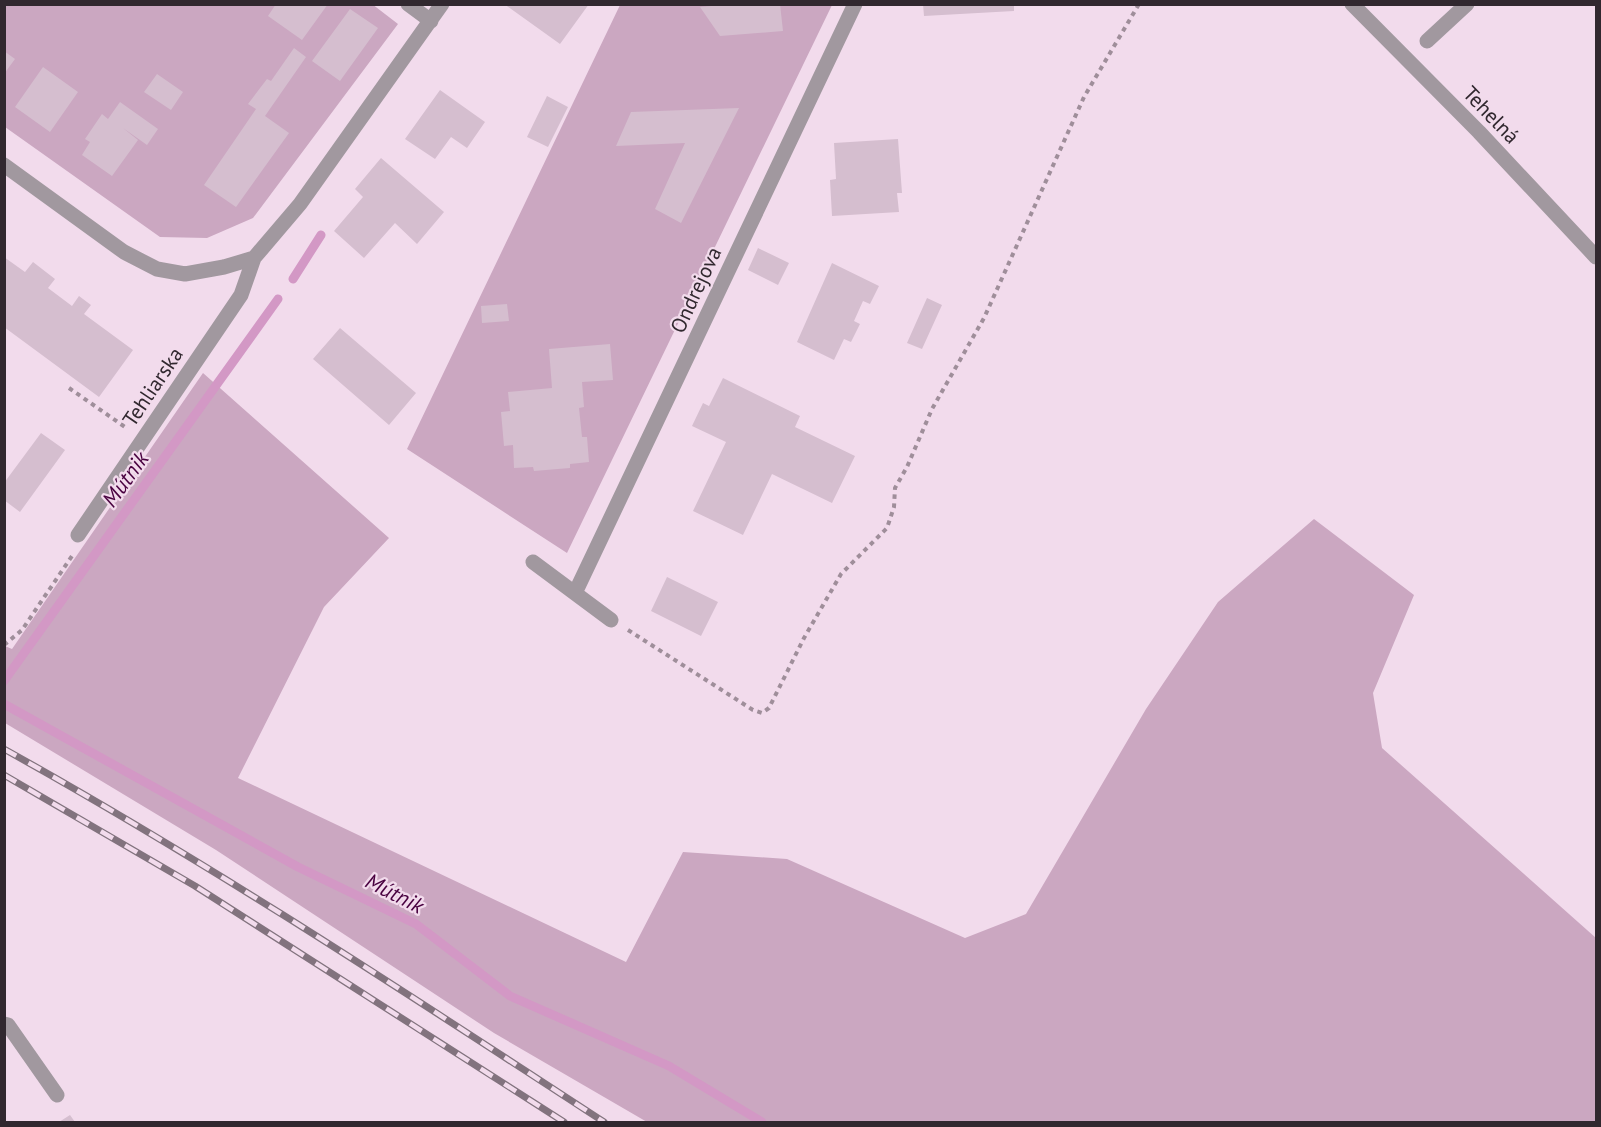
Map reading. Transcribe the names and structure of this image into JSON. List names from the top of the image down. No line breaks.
{"streets":{"street":["Tehelná","Ondrejova","Tehliarska"]},"water":["Mútnik"]}
